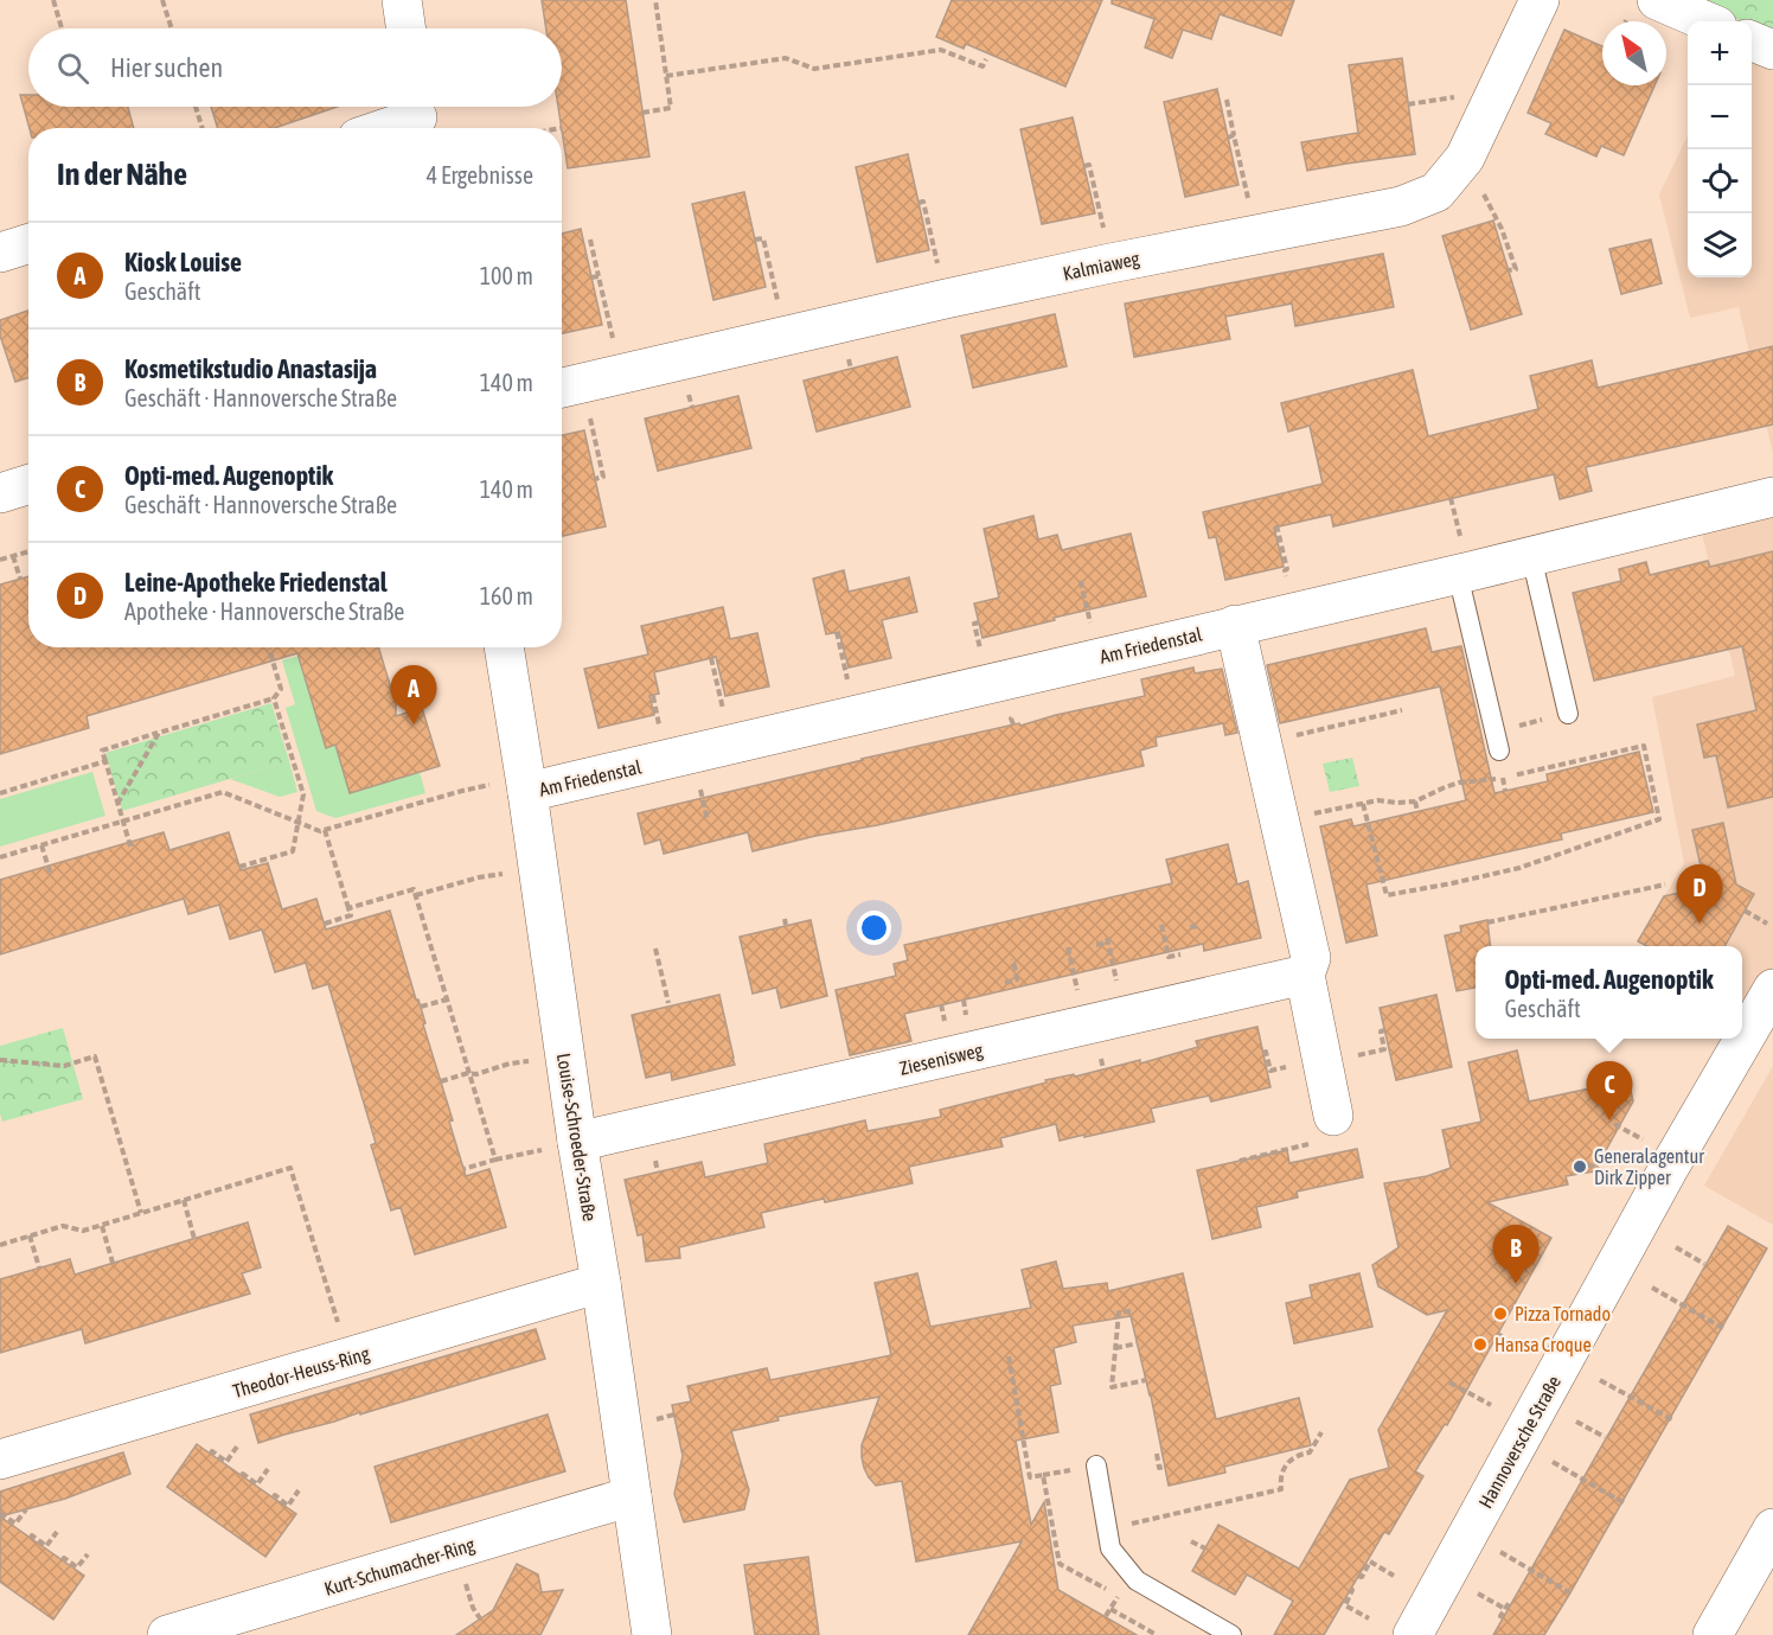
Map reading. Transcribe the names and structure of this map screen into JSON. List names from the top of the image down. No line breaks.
{"streets":{"street":["Kalmiaweg","Am Friedenstal","Ziesenisweg","Louise-Schroeder-Straße","Theodor-Heuss-Ring","Hannoversche Straße","Kurt-Schumacher-Ring"]},"crossings":[["Am Friedenstal","Louise-Schroeder-Straße"],["Ziesenisweg","Louise-Schroeder-Straße"],["Louise-Schroeder-Straße","Theodor-Heuss-Ring"],["Louise-Schroeder-Straße","Kurt-Schumacher-Ring"]],"places":["Generalagentur Dirk Zipper","Pizza Tornado","Hansa Croque"],"north":"top left","page":{"map_buttons":["+","−"],"search":"Hier suchen","heading":["In der Nähe","4 Ergebnisse"],"list":[{"mark":"A","name":"Kiosk Louise","note":"Geschäft","value":"100 m"},{"mark":"B","name":"Kosmetikstudio Anastasija","note":"Geschäft · Hannoversche Straße","value":"140 m"},{"mark":"C","name":"Opti-med. Augenoptik","note":"Geschäft · Hannoversche Straße","value":"140 m"},{"mark":"D","name":"Leine-Apotheke Friedenstal","note":"Apotheke · Hannoversche Straße","value":"160 m"}],"pins":["A","D","C","B"],"popup":["Opti-med. Augenoptik","Geschäft"]}}
